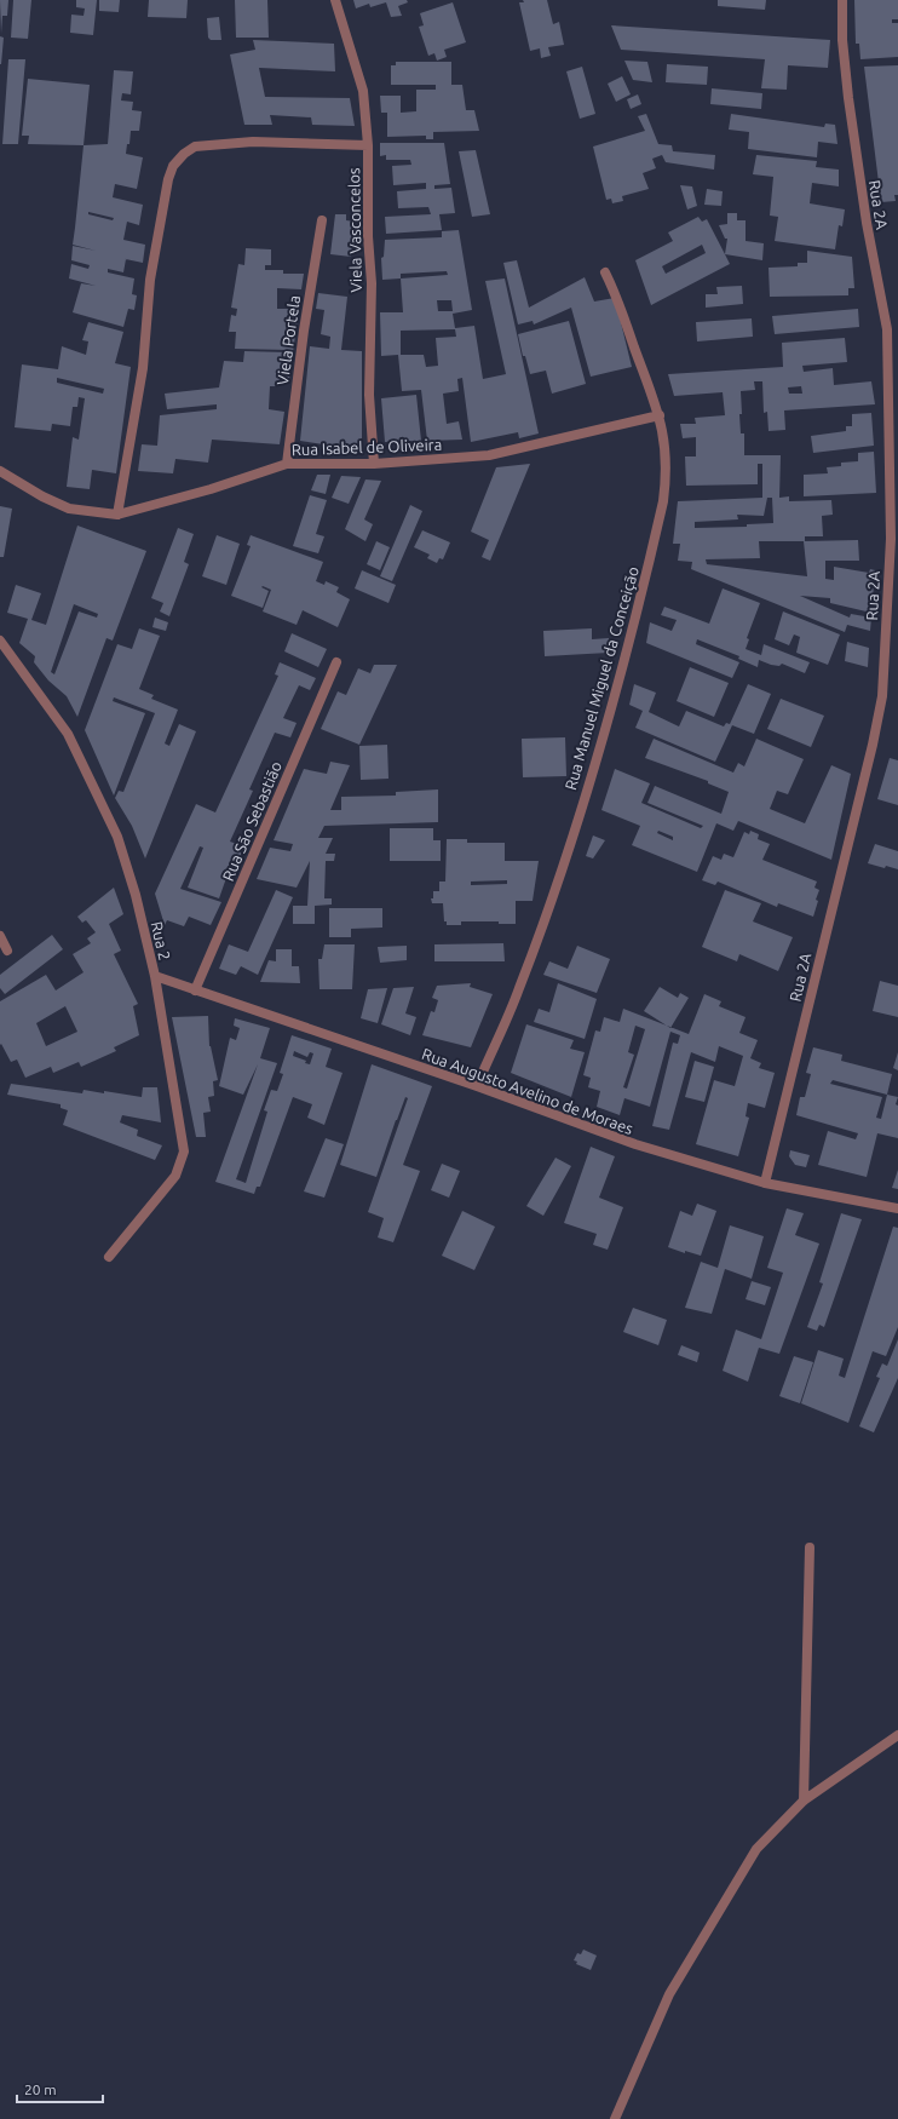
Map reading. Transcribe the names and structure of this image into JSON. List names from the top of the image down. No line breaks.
{"streets":{"street":["Rua 2A","Viela Vasconcelos","Viela Portela","Rua Isabel de Oliveira","Rua Manuel Miguel da Conceição","Rua São Sebastião","Rua 2","Rua Augusto Avelino de Moraes"]},"crossings":[["Rua 2A","Rua Augusto Avelino de Moraes"],["Viela Vasconcelos","Rua Isabel de Oliveira"],["Viela Portela","Rua Isabel de Oliveira"],["Rua Isabel de Oliveira","Rua Manuel Miguel da Conceição"],["Rua Manuel Miguel da Conceição","Rua Augusto Avelino de Moraes"],["Rua São Sebastião","Rua Augusto Avelino de Moraes"],["Rua 2","Rua Augusto Avelino de Moraes"]],"scale_bar":"20 m"}
